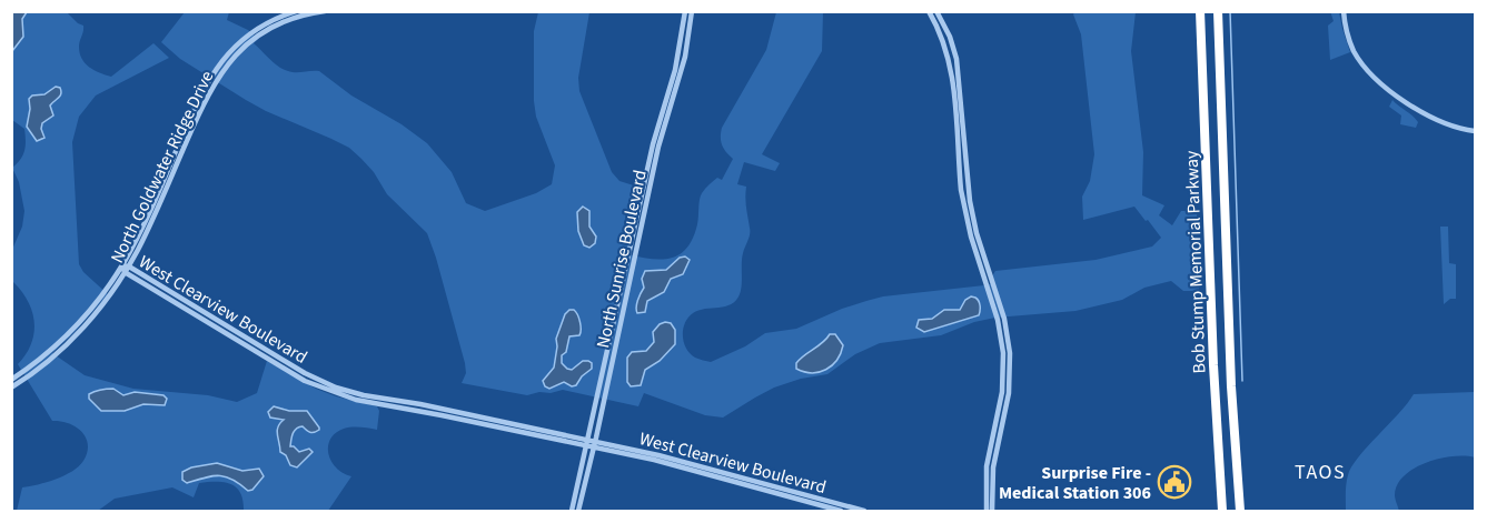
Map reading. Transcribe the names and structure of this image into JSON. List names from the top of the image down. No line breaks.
{"streets":{"highway":["Bob Stump Memorial Parkway"],"street":["North Goldwater Ridge Drive","North Sunrise Boulevard","West Clearview Boulevard"]},"crossings":[["North Goldwater Ridge Drive","West Clearview Boulevard"],["North Sunrise Boulevard","West Clearview Boulevard"]],"districts":["TAOS"],"places":{"public building":["Surprise Fire - Medical Station 306"]}}
